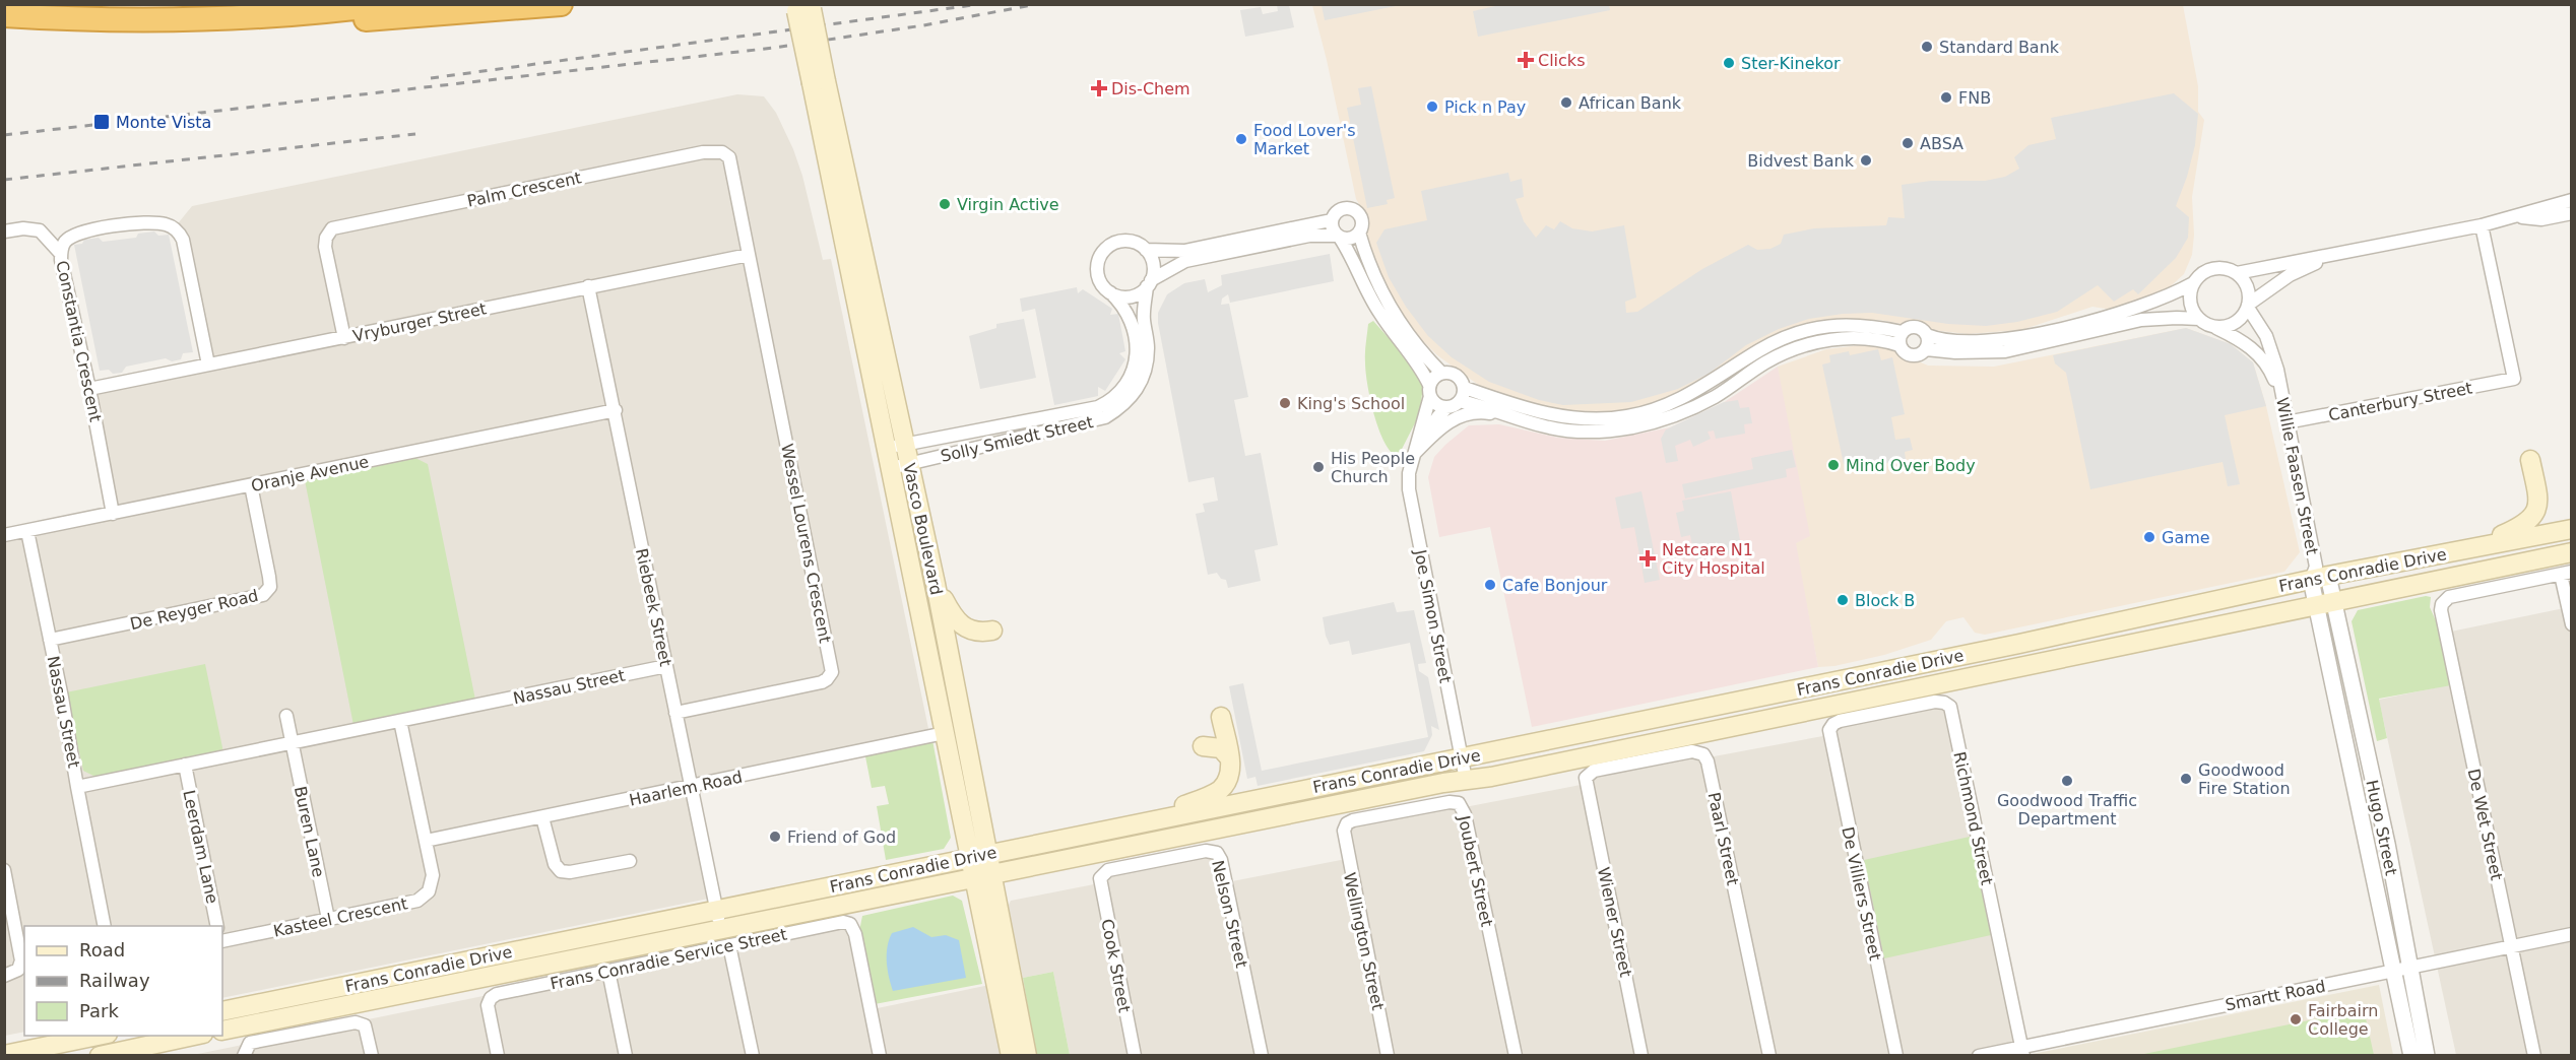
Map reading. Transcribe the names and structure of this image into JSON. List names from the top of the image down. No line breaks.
{"streets":{"main road":["Vasco Boulevard","Frans Conradie Drive"],"street":["Palm Crescent","Vryburger Street","Constantia Crescent","Canterbury Street","Solly Smiedt Street","Oranje Avenue","Willie Faasen Street","Wessel Lourens Crescent","Riebeek Street","De Reyger Road","Joe Simon Street","Nassau Street","Haarlem Road","Richmond Street","De Wet Street","Hugo Street","Buren Lane","Paarl Street","Leerdam Lane","Joubert Street","De Villiers Street","Nelson Street","Kasteel Crescent","Wiener Street","Wellington Street","Frans Conradie Service Street","Cook Street","Smartt Road"]},"crossings":[["Palm Crescent","Vryburger Street"],["Palm Crescent","Wessel Lourens Crescent"],["Vryburger Street","Constantia Crescent"],["Vryburger Street","Wessel Lourens Crescent"],["Vryburger Street","Riebeek Street"],["Constantia Crescent","Oranje Avenue"],["Canterbury Street","Willie Faasen Street"],["Solly Smiedt Street","Vasco Boulevard"],["Oranje Avenue","Riebeek Street"],["Oranje Avenue","De Reyger Road"],["Oranje Avenue","Nassau Street"],["Willie Faasen Street","Frans Conradie Drive"],["Vasco Boulevard","Frans Conradie Drive"],["Vasco Boulevard","Haarlem Road"],["Wessel Lourens Crescent","Riebeek Street"],["Frans Conradie Drive","Riebeek Street"],["Frans Conradie Drive","Joe Simon Street"],["Frans Conradie Drive","Hugo Street"],["Riebeek Street","Nassau Street"],["Riebeek Street","Haarlem Road"],["De Reyger Road","Nassau Street"],["Nassau Street","Buren Lane"],["Nassau Street","Leerdam Lane"],["Nassau Street","Kasteel Crescent"],["Haarlem Road","Kasteel Crescent"],["Richmond Street","De Villiers Street"],["Richmond Street","Smartt Road"],["De Wet Street","Smartt Road"],["Hugo Street","Smartt Road"],["Buren Lane","Kasteel Crescent"],["Paarl Street","Wiener Street"],["Joubert Street","Wellington Street"],["Nelson Street","Cook Street"]],"places":{"other":["Standard Bank","Ster-Kinekor","FNB","African Bank","Pick n Pay","Food Lover's Market","ABSA","Bidvest Bank","Virgin Active","King's School","Mind Over Body","His People Church","Game","Cafe Bonjour","Block B","Goodwood Fire Station","Goodwood Traffic Department","Friend of God","Fairbairn College"],"health":["Clicks","Dis-Chem","Netcare N1 City Hospital"],"transit":["Monte Vista"]},"legend":["Road","Railway","Park"]}
